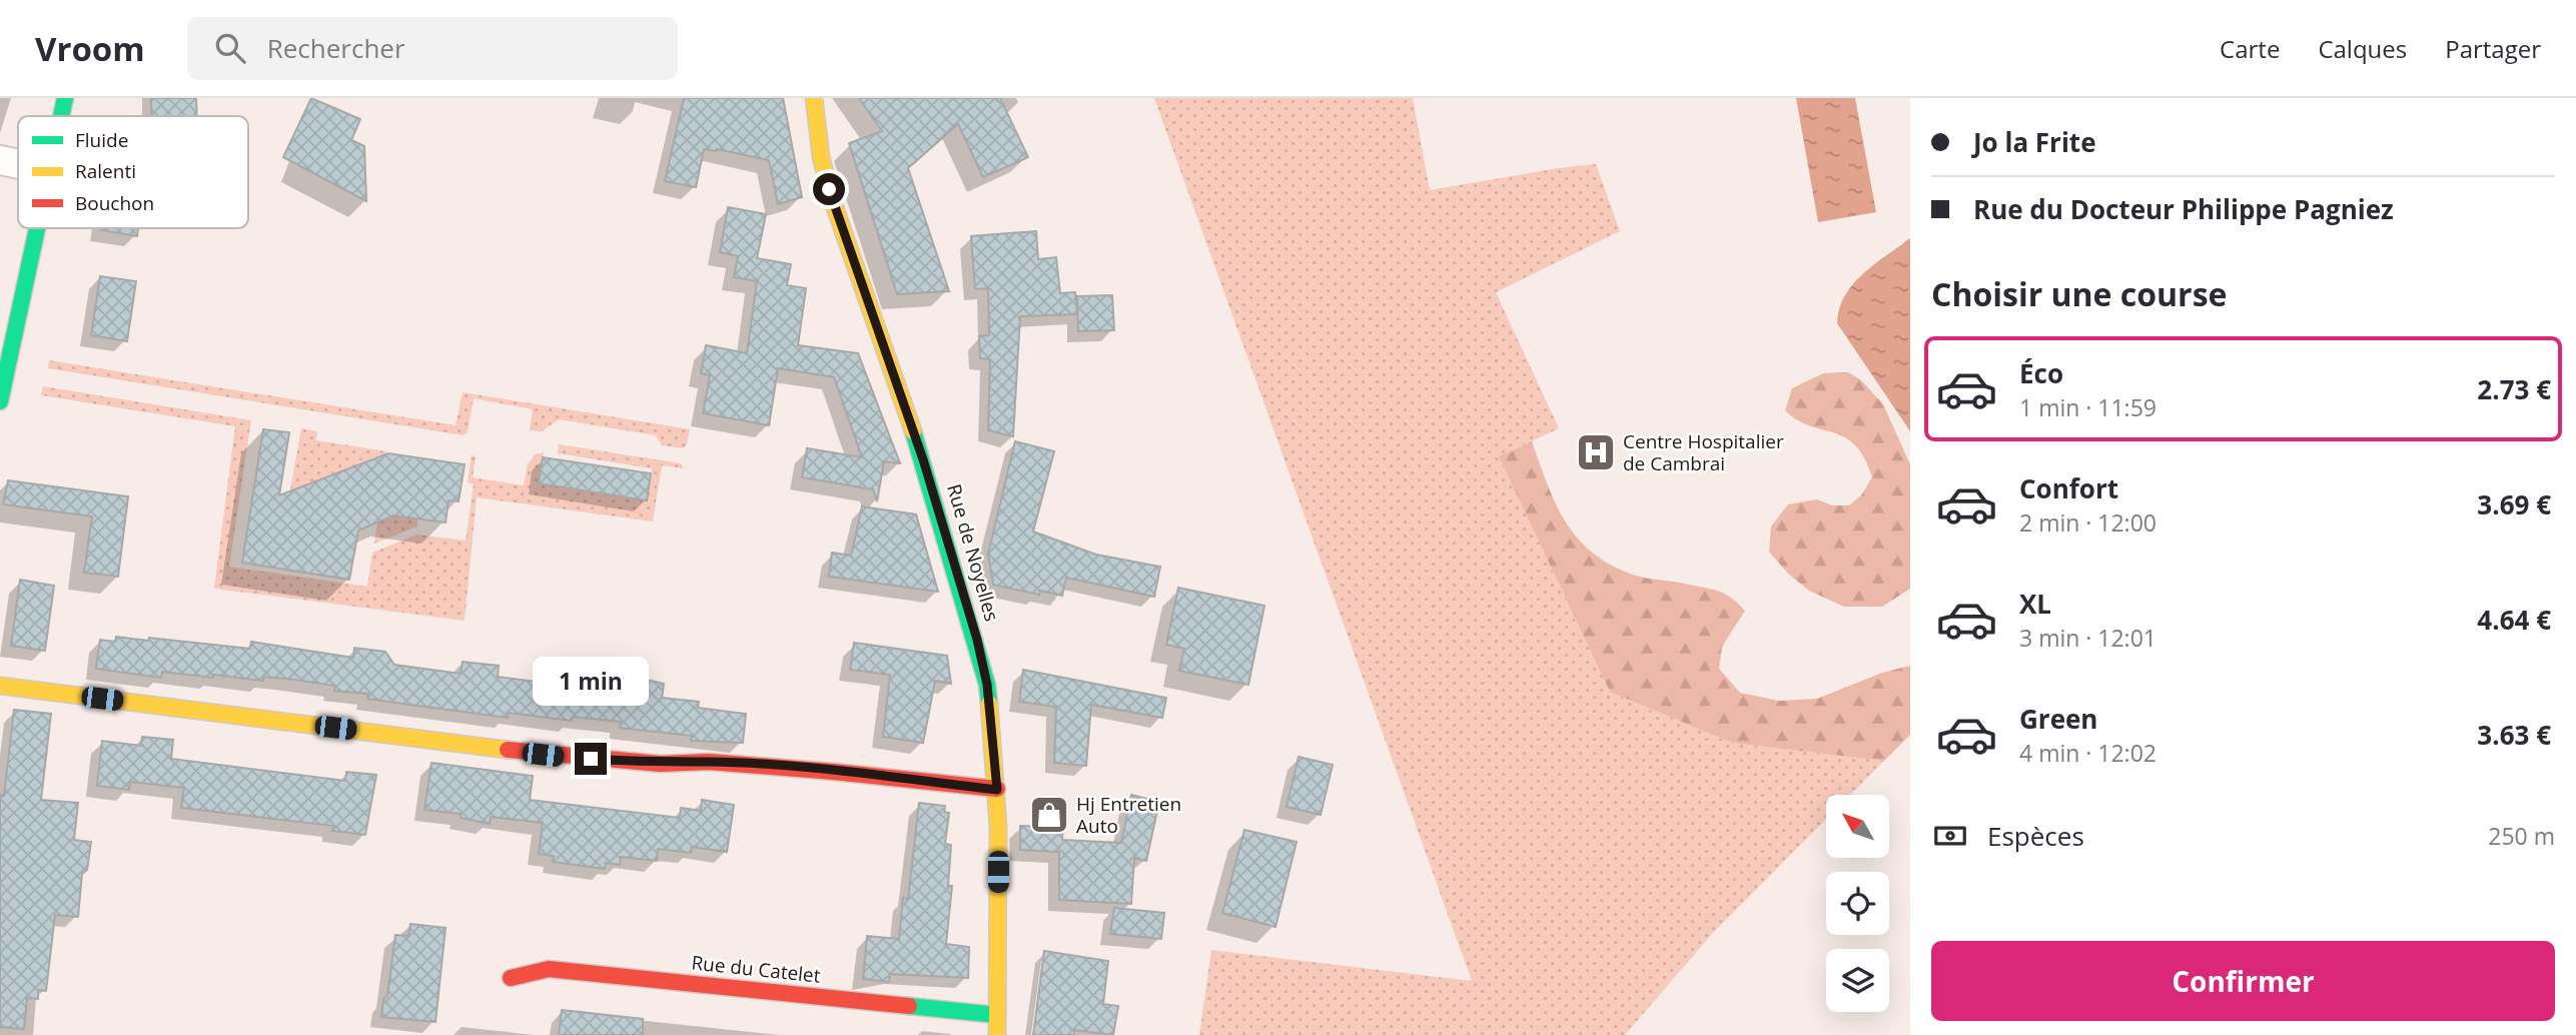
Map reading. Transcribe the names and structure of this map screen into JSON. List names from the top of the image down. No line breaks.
{"streets":{"street":["Rue de Noyelles","Rue du Catelet"]},"crossings":[["Rue de Noyelles","Rue du Catelet"]],"places":{"hospital":["Centre Hospitalier de Cambrai"],"shop":["Hj Entretien Auto"]},"legend":["Fluide","Ralenti","Bouchon"],"north":"top left","page":{"header":"Vroom","search":"Rechercher","nav":["Carte","Calques","Partager"],"banner":["Jo la Frite","Rue du Docteur Philippe Pagniez"],"heading":"Choisir une course","list":[{"name":"Éco","note":"1 min · 11:59","value":"2.73 €"},{"name":"Confort","note":"2 min · 12:00","value":"3.69 €"},{"name":"XL","note":"3 min · 12:01","value":"4.64 €"},{"name":"Green","note":"4 min · 12:02","value":"3.63 €"}],"bubble":"1 min","pay":["Espèces","250 m"],"buttons":"Confirmer"}}
